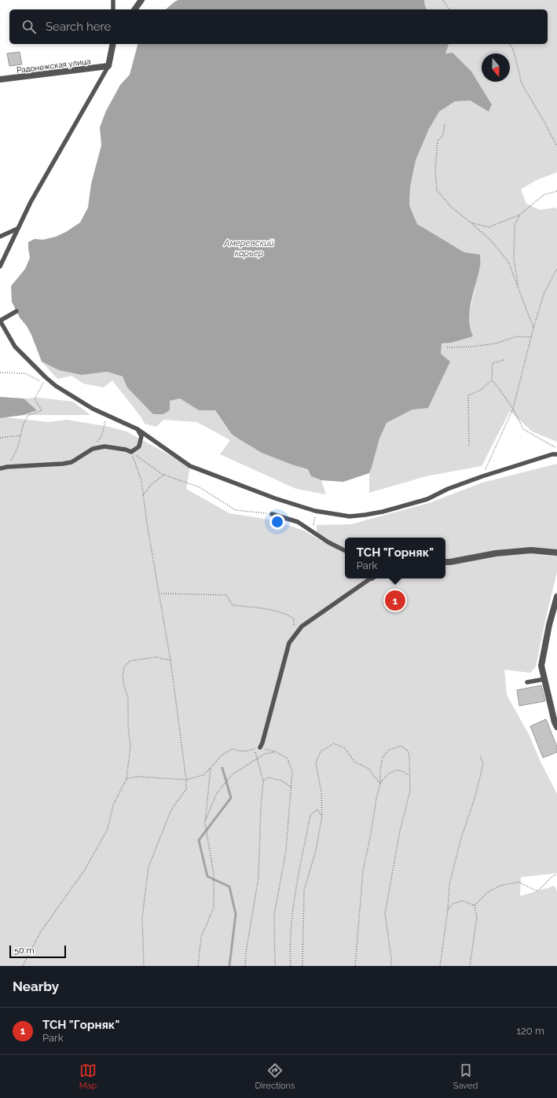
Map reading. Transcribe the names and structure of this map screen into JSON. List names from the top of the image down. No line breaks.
{"streets":{"street":["Радонежская улица"]},"water":["Амеревский карьер"],"scale_bar":"50 m","north":"bottom","page":{"search":"Search here","popup":["ТСН \"Горняк\"","Park"],"pins":"1","scale":"50 m","heading":"Nearby","list":[{"mark":"1","name":"ТСН \"Горняк\"","note":"Park","value":"120 m"}],"nav":["Map","Directions","Saved"]}}
